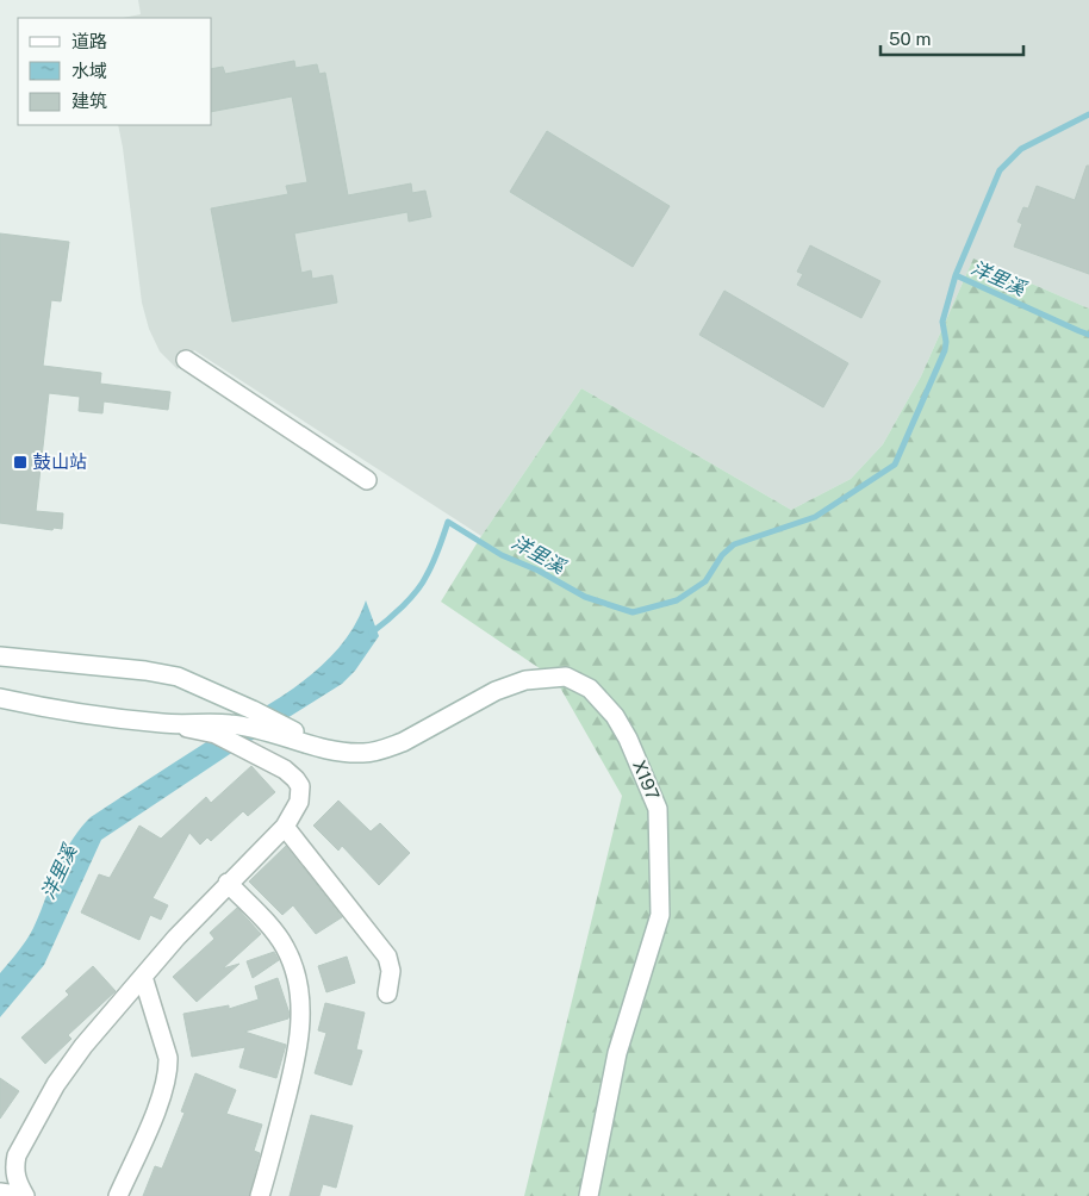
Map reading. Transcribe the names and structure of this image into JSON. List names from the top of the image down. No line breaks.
{"streets":{"street":["X197"]},"water":["洋里溪"],"places":{"transit":["鼓山站"]},"legend":["道路","水域","建筑"],"scale_bar":"50 m"}
